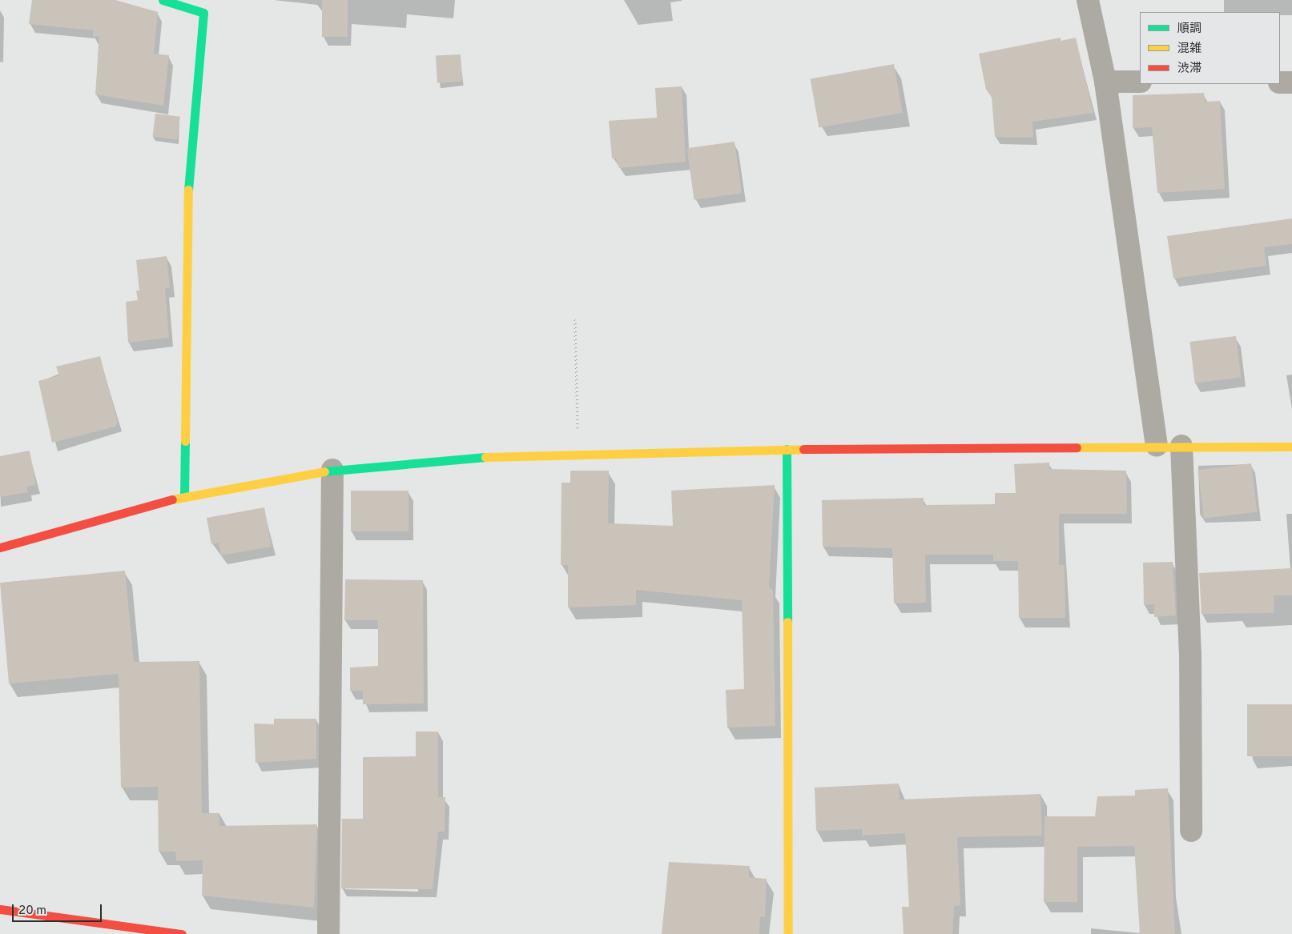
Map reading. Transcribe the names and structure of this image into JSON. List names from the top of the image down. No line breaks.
{"legend":["順調","混雑","渋滞"],"scale_bar":"20 m"}
